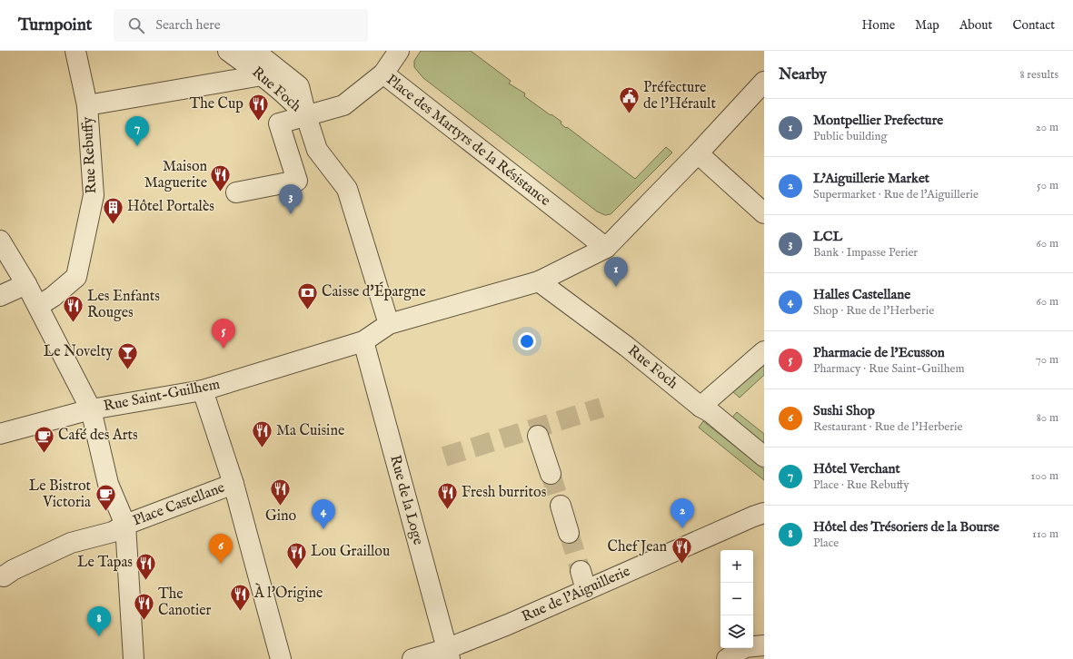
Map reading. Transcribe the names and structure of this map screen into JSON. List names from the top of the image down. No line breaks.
{"streets":{"street":["Rue Foch","Place des Martyrs de la Résistance","Rue Rebuffy","Rue Saint-Guilhem","Rue de la Loge","Place Castellane","Rue de l'Aiguillerie"]},"crossings":[["Rue Foch","Place des Martyrs de la Résistance"],["Rue Rebuffy","Place Castellane"],["Rue Saint-Guilhem","Rue de la Loge"],["Rue Saint-Guilhem","Place Castellane"],["Rue de la Loge","Rue de l'Aiguillerie"]],"places":{"public building":["Préfecture de l'Hérault"],"restaurant":["The Cup","Maison Maguerite","Les Enfants Rouges","Ma Cuisine","Gino","Fresh burritos","Chef Jean","Lou Graillou","Le Tapas","À l'Origine","The Canotier"],"building":["Hôtel Portalès"],"bank":["Caisse d'Épargne"],"bar":["Le Novelty"],"cafe":["Café des Arts","Le Bistrot Victoria"]},"page":{"header":"Turnpoint","search":"Search here","nav":["Home","Map","About","Contact"],"heading":["Nearby","8 results"],"list":[{"mark":"1","name":"Montpellier Prefecture","note":"Public building","value":"20 m"},{"mark":"2","name":"L'Aiguillerie Market","note":"Supermarket · Rue de l'Aiguillerie","value":"50 m"},{"mark":"3","name":"LCL","note":"Bank · Impasse Perier","value":"60 m"},{"mark":"4","name":"Halles Castellane","note":"Shop · Rue de l'Herberie","value":"60 m"},{"mark":"5","name":"Pharmacie de l'Ecusson","note":"Pharmacy · Rue Saint-Guilhem","value":"70 m"},{"mark":"6","name":"Sushi Shop","note":"Restaurant · Rue de l'Herberie","value":"80 m"},{"mark":"7","name":"Hôtel Verchant","note":"Place · Rue Rebuffy","value":"100 m"},{"mark":"8","name":"Hôtel des Trésoriers de la Bourse","note":"Place","value":"110 m"}],"pins":["7","3","1","5","2","4","6","8"],"map_buttons":["+","−"]}}
